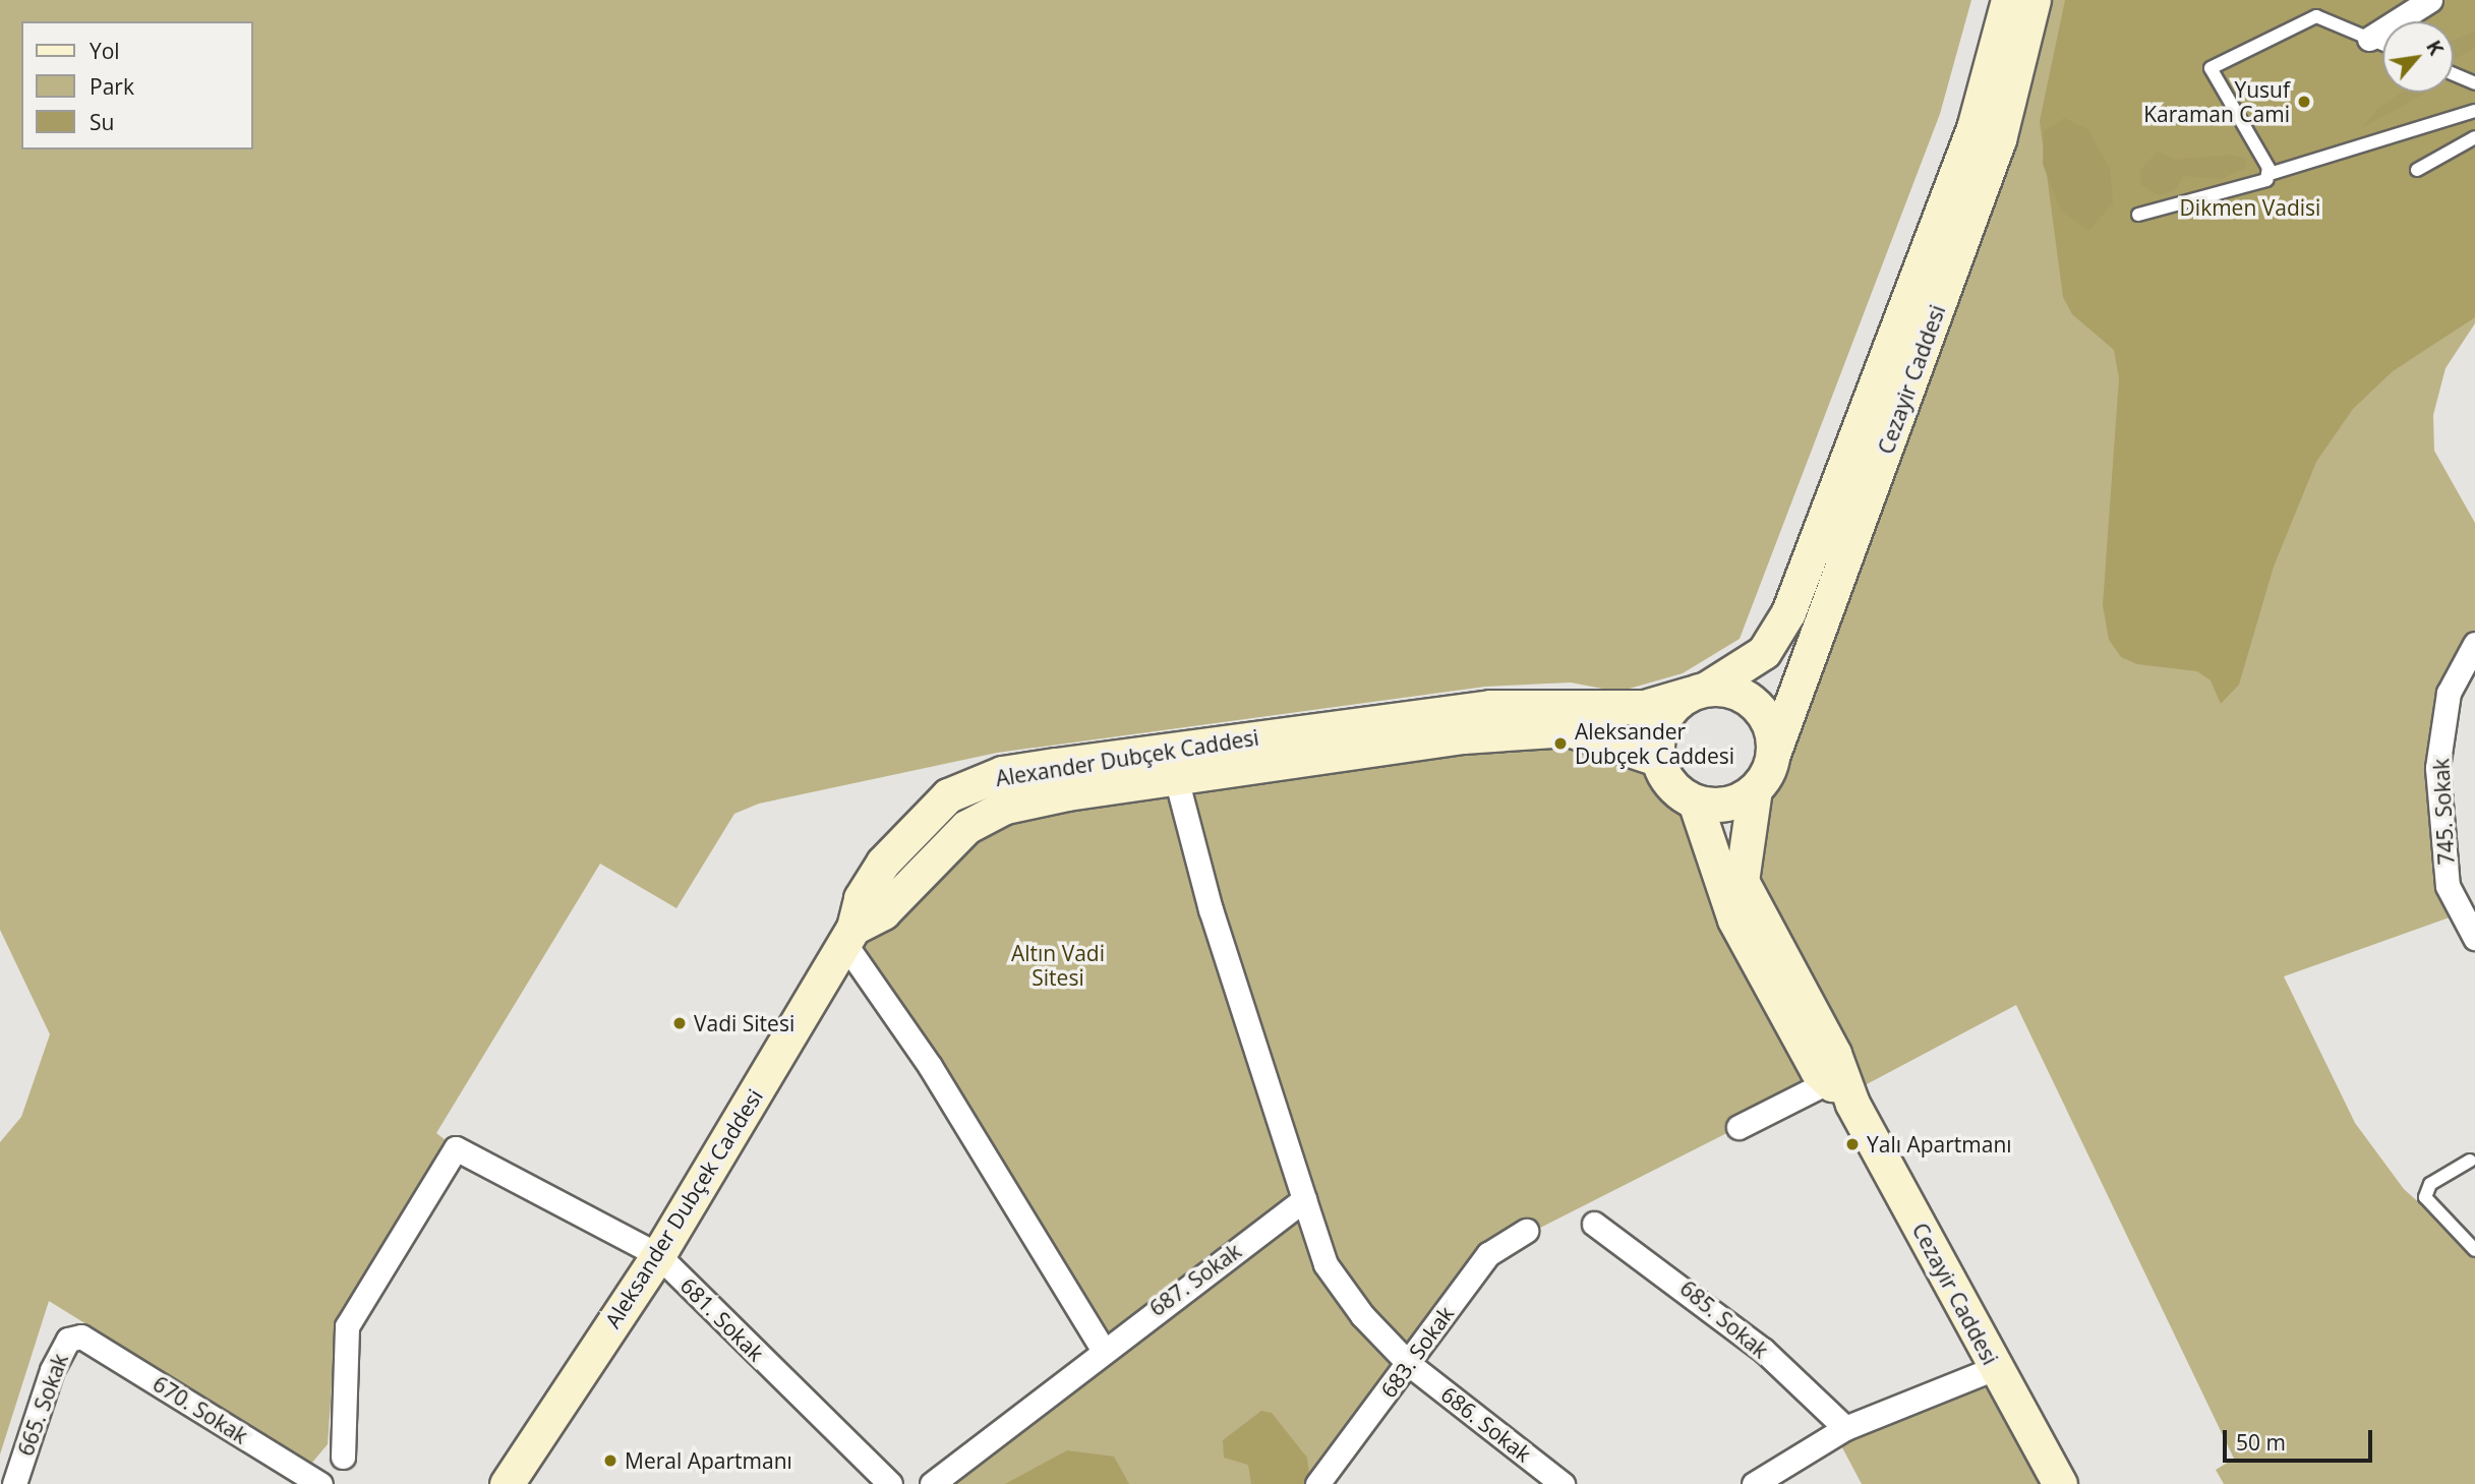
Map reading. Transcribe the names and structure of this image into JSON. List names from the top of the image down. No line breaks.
{"streets":{"main road":["Cezayir Caddesi","Alexander Dubçek Caddesi","Aleksander Dubçek Caddesi"],"street":["745. Sokak","687. Sokak","681. Sokak","685. Sokak","683. Sokak","665. Sokak","670. Sokak","686. Sokak"]},"crossings":[["Cezayir Caddesi","Alexander Dubçek Caddesi"],["Alexander Dubçek Caddesi","Aleksander Dubçek Caddesi"],["Aleksander Dubçek Caddesi","681. Sokak"],["683. Sokak","686. Sokak"],["665. Sokak","670. Sokak"]],"parks":["Dikmen Vadisi","Altın Vadi Sitesi"],"places":["Yusuf Karaman Cami","Aleksander Dubçek Caddesi","Vadi Sitesi","Yalı Apartmanı","Meral Apartmanı"],"legend":["Yol","Park","Su"],"scale_bar":"50 m","north":"top right"}
